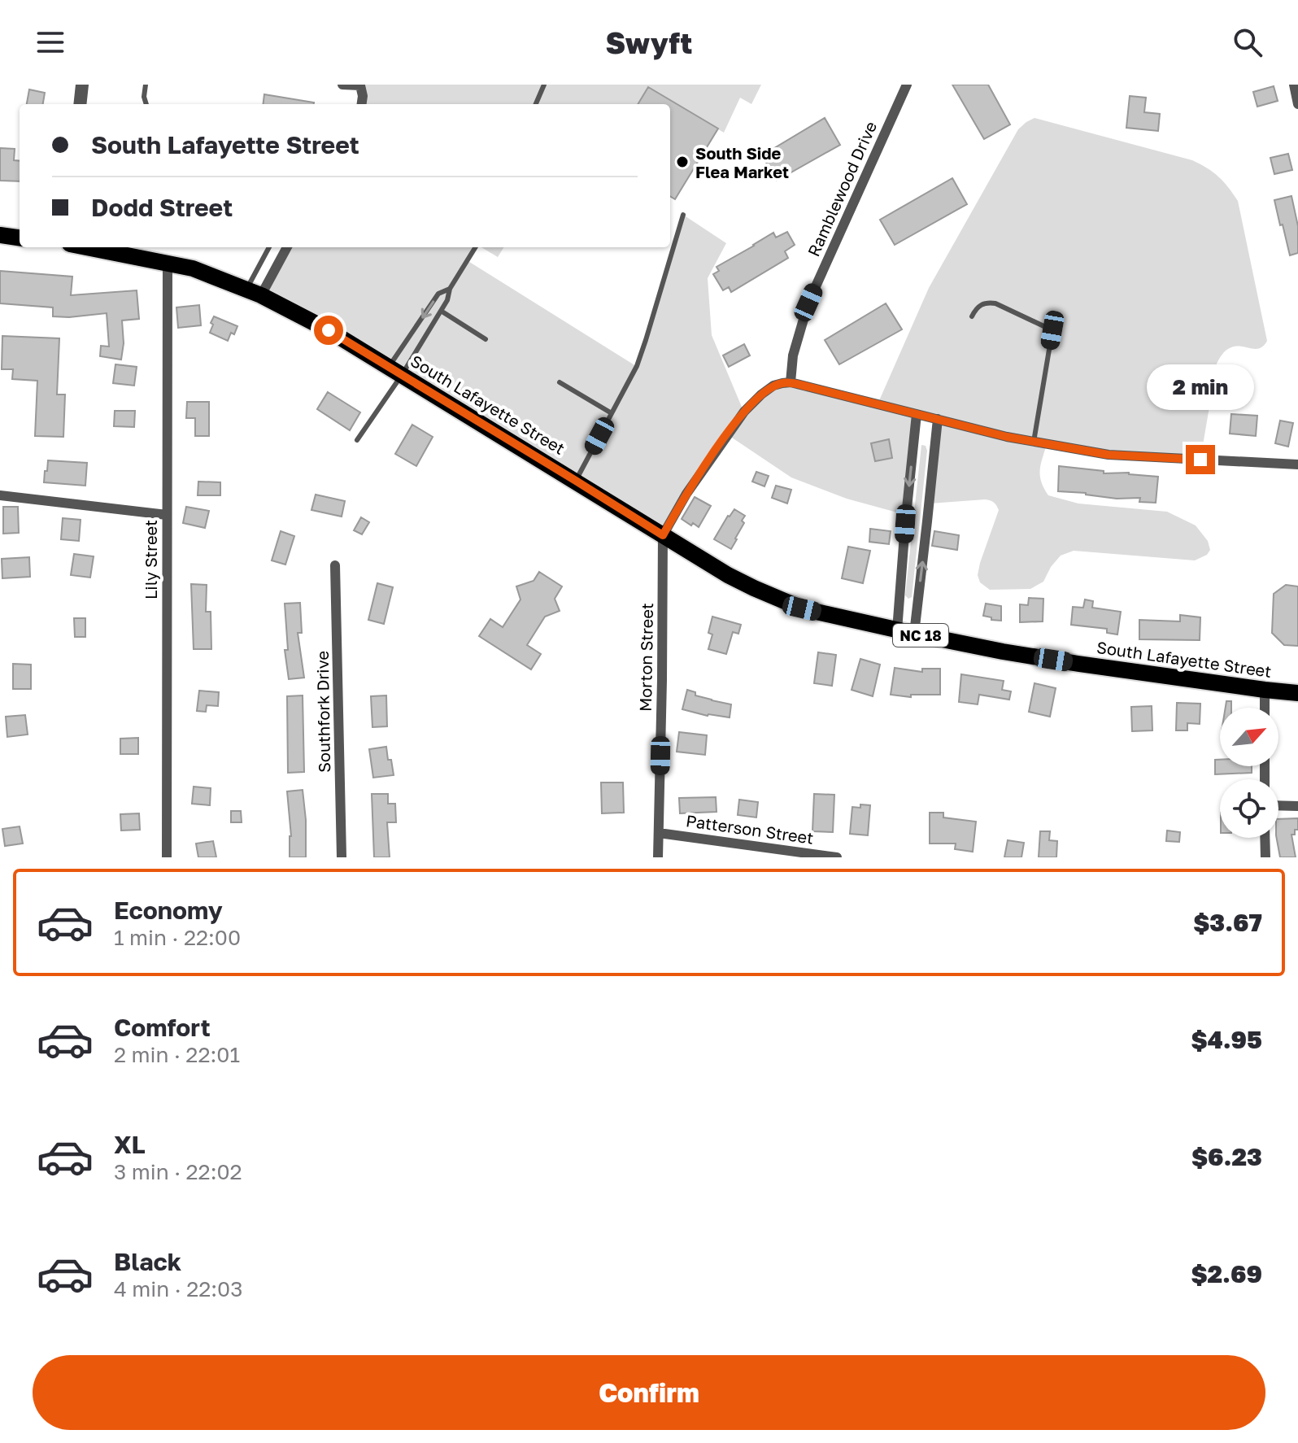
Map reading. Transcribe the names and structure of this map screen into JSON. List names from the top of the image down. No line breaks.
{"streets":{"main road":["South Lafayette Street","NC 18"],"street":["Ramblewood Drive","Lily Street","Morton Street","Southfork Drive","Patterson Street"]},"crossings":[["South Lafayette Street","Lily Street"],["South Lafayette Street","Morton Street"],["Morton Street","Patterson Street"]],"places":["South Side Flea Market"],"north":"top right","page":{"header":"Swyft","banner":["South Lafayette Street","Dodd Street"],"bubble":"2 min","list":[{"name":"Economy","note":"1 min · 22:00","value":"$3.67"},{"name":"Comfort","note":"2 min · 22:01","value":"$4.95"},{"name":"XL","note":"3 min · 22:02","value":"$6.23"},{"name":"Black","note":"4 min · 22:03","value":"$2.69"}],"buttons":"Confirm"}}
